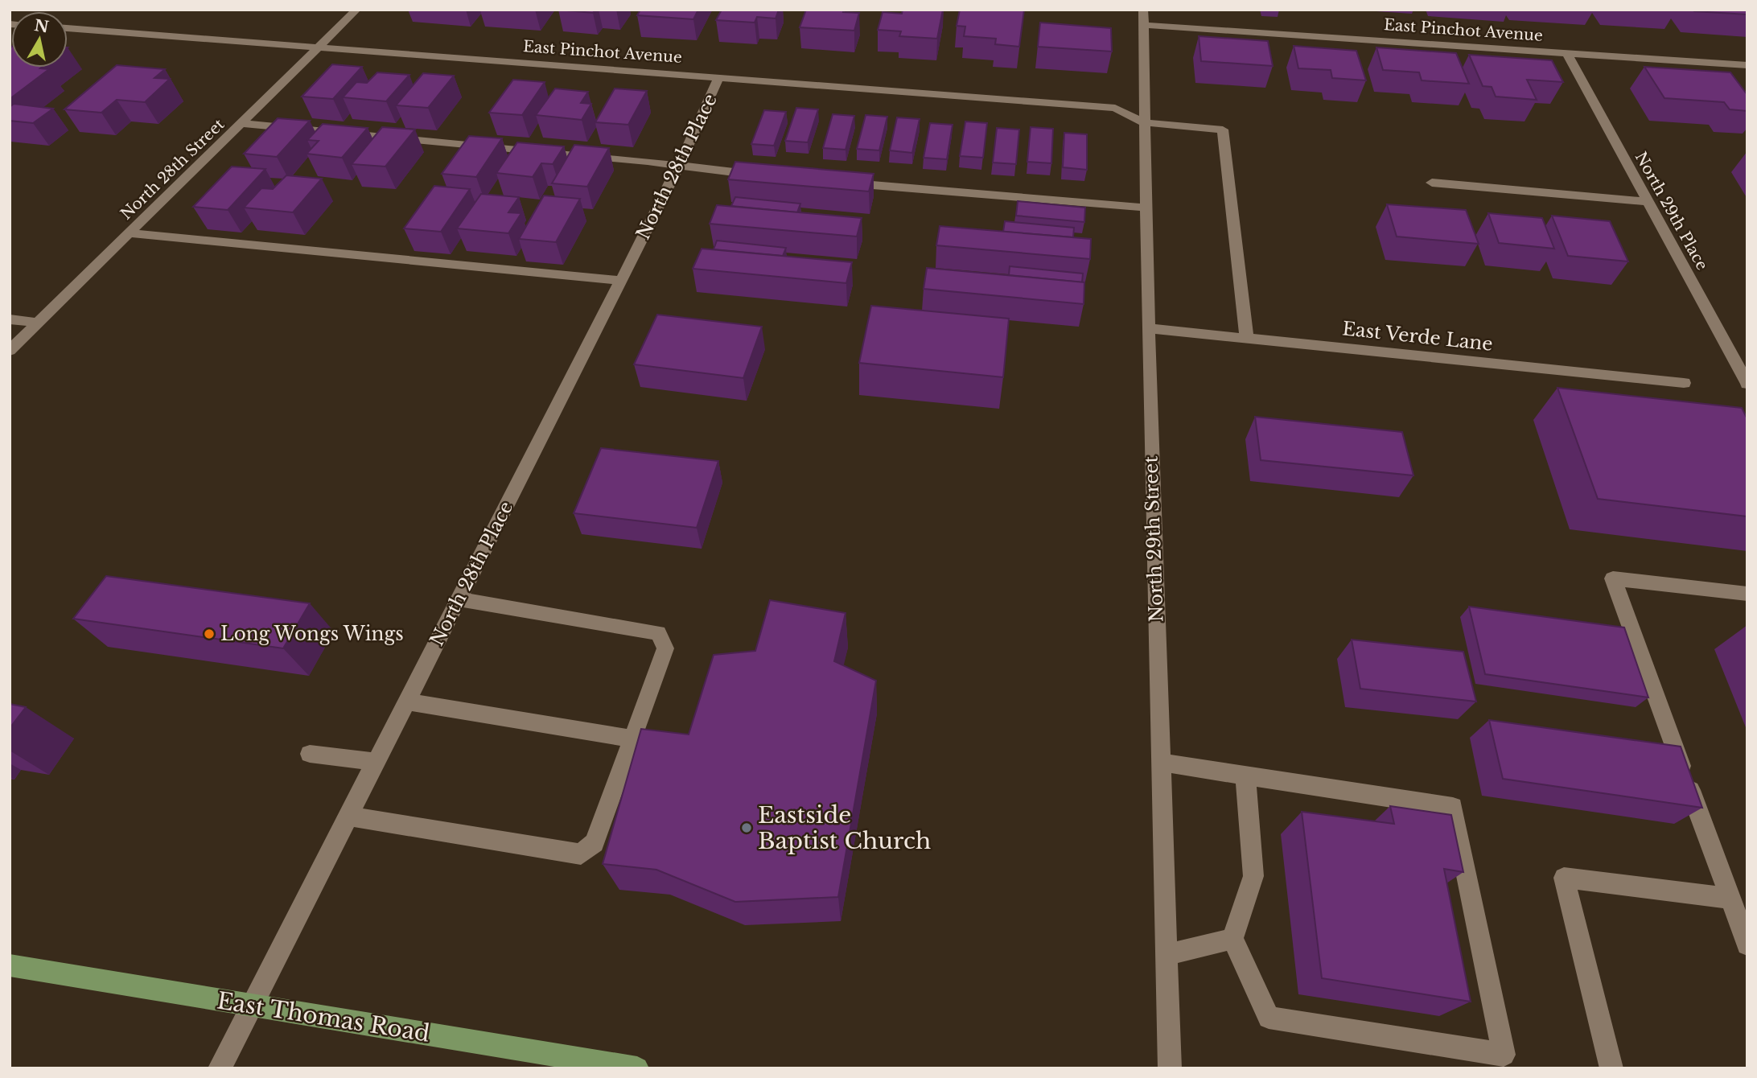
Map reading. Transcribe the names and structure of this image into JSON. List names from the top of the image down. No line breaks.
{"streets":{"main road":["East Thomas Road"],"street":["East Pinchot Avenue","North 28th Place","North 28th Street","North 29th Place","East Verde Lane","North 29th Street"]},"crossings":[["East Pinchot Avenue","North 28th Place"],["East Pinchot Avenue","North 28th Street"],["East Pinchot Avenue","North 29th Place"],["East Pinchot Avenue","North 29th Street"],["North 28th Place","East Thomas Road"],["East Verde Lane","North 29th Street"]],"places":["Long Wongs Wings","Eastside Baptist Church"],"north":"top"}
